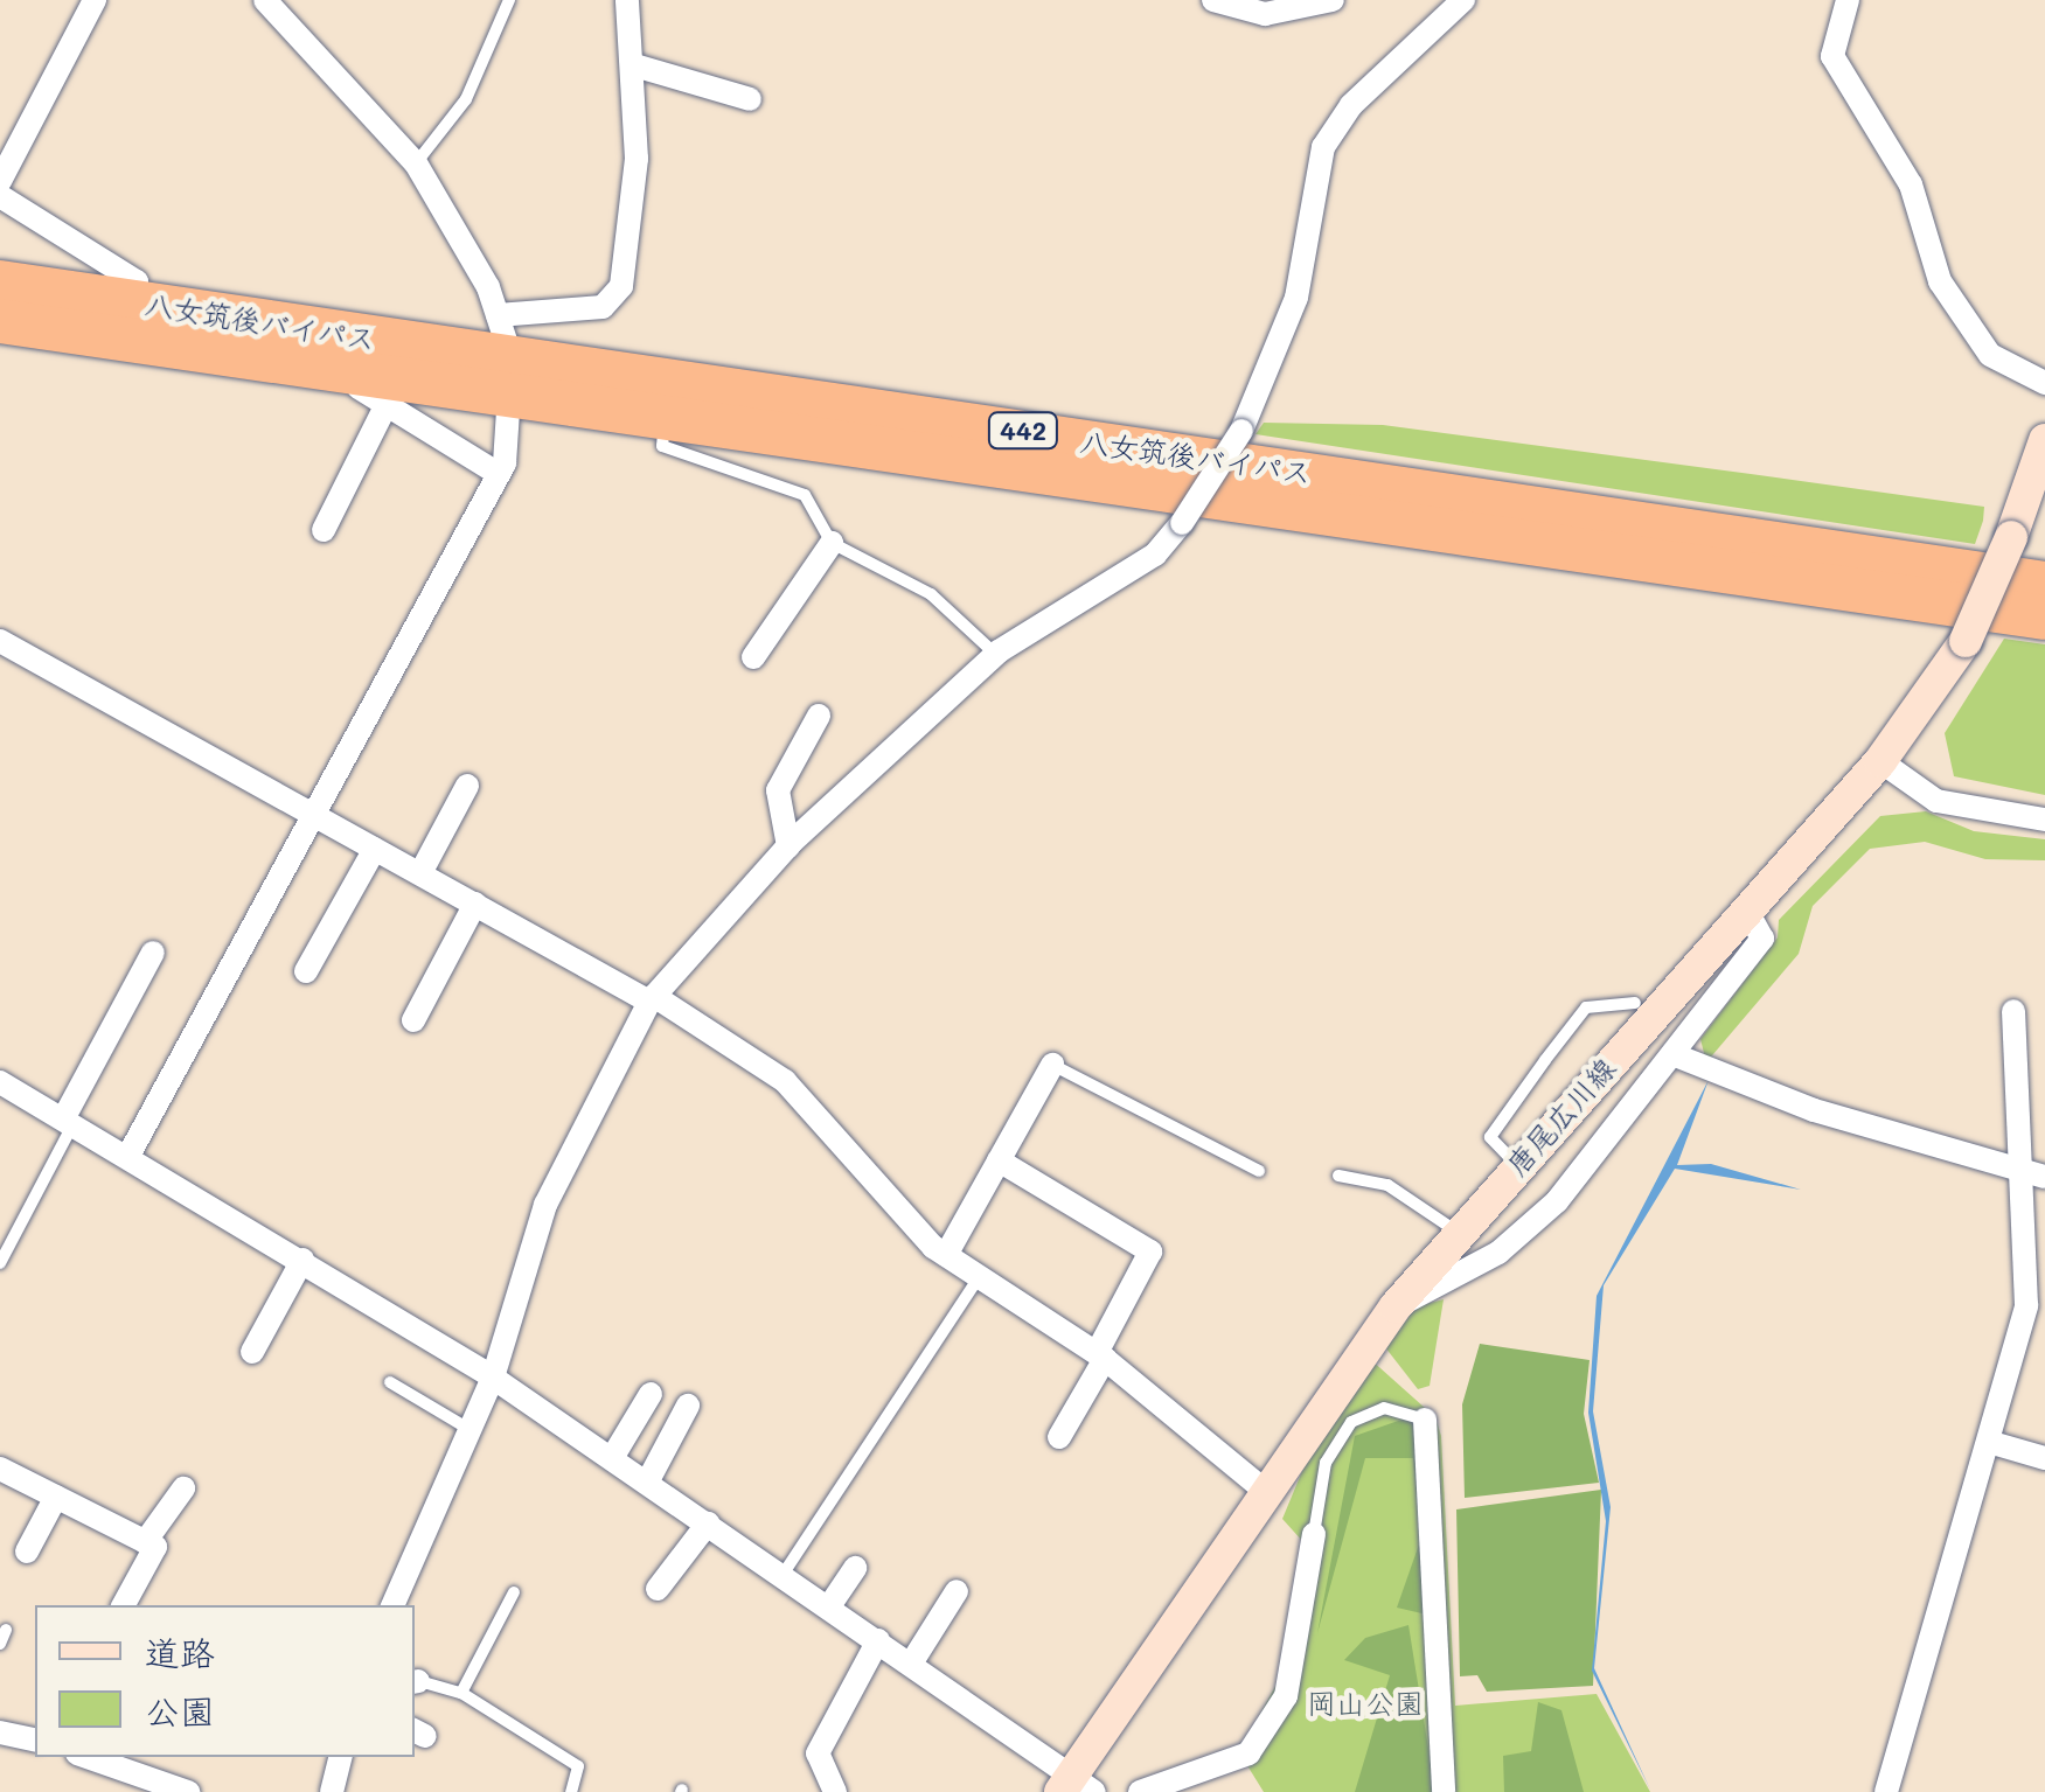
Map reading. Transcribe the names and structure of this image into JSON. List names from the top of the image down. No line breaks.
{"streets":{"highway":["八女筑後バイパス","442"],"main road":["唐尾広川線"]},"parks":["岡山公園"],"legend":["道路","公園"]}
